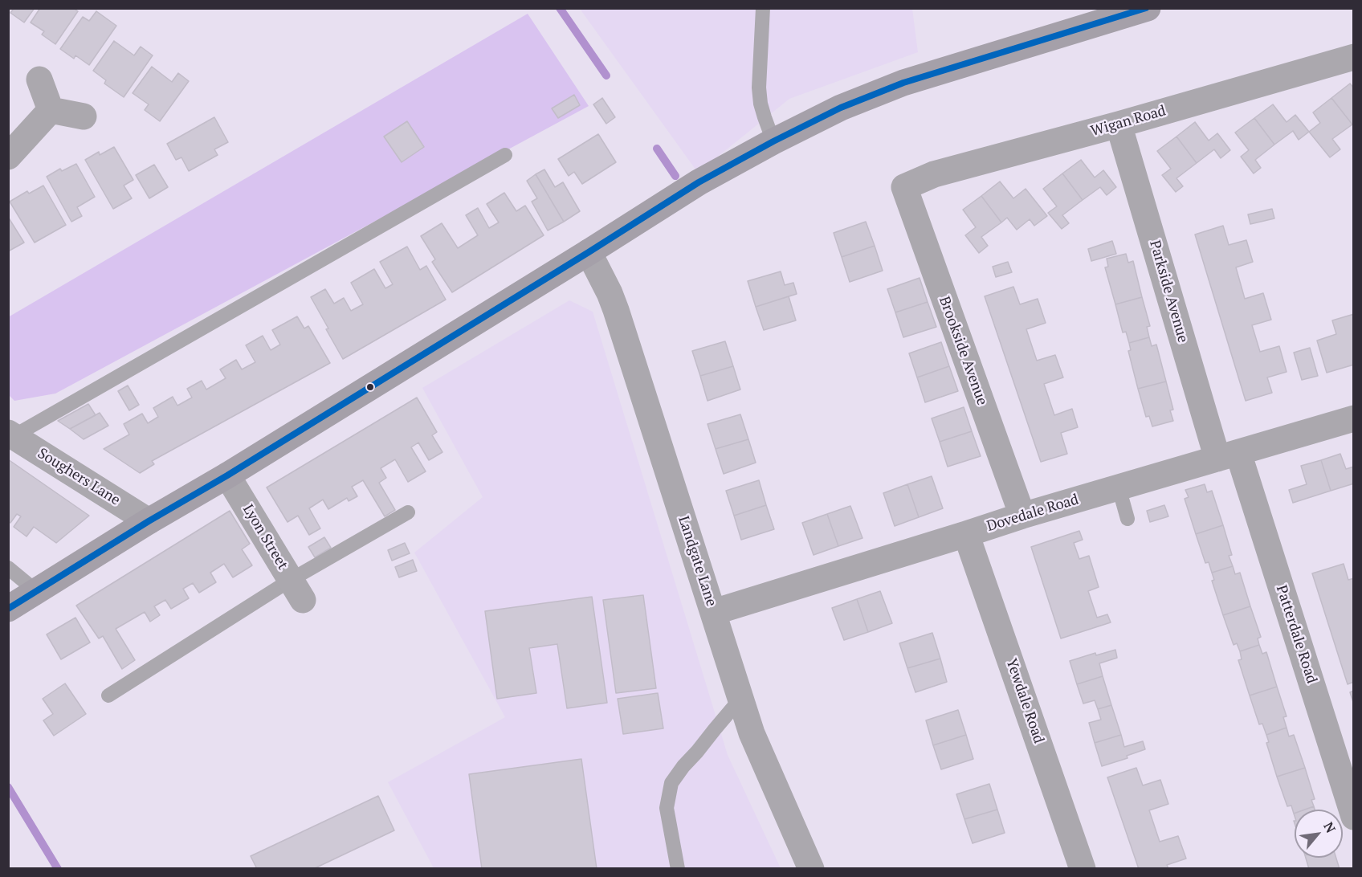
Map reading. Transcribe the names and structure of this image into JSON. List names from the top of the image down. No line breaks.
{"streets":{"street":["Wigan Road","Parkside Avenue","Brookside Avenue","Soughers Lane","Dovedale Road","Lyon Street","Landgate Lane","Patterdale Road","Yewdale Road"]},"crossings":[["Wigan Road","Parkside Avenue"],["Wigan Road","Brookside Avenue"],["Parkside Avenue","Dovedale Road"],["Parkside Avenue","Patterdale Road"],["Brookside Avenue","Dovedale Road"],["Dovedale Road","Landgate Lane"],["Dovedale Road","Patterdale Road"],["Dovedale Road","Yewdale Road"]],"north":"top right"}
